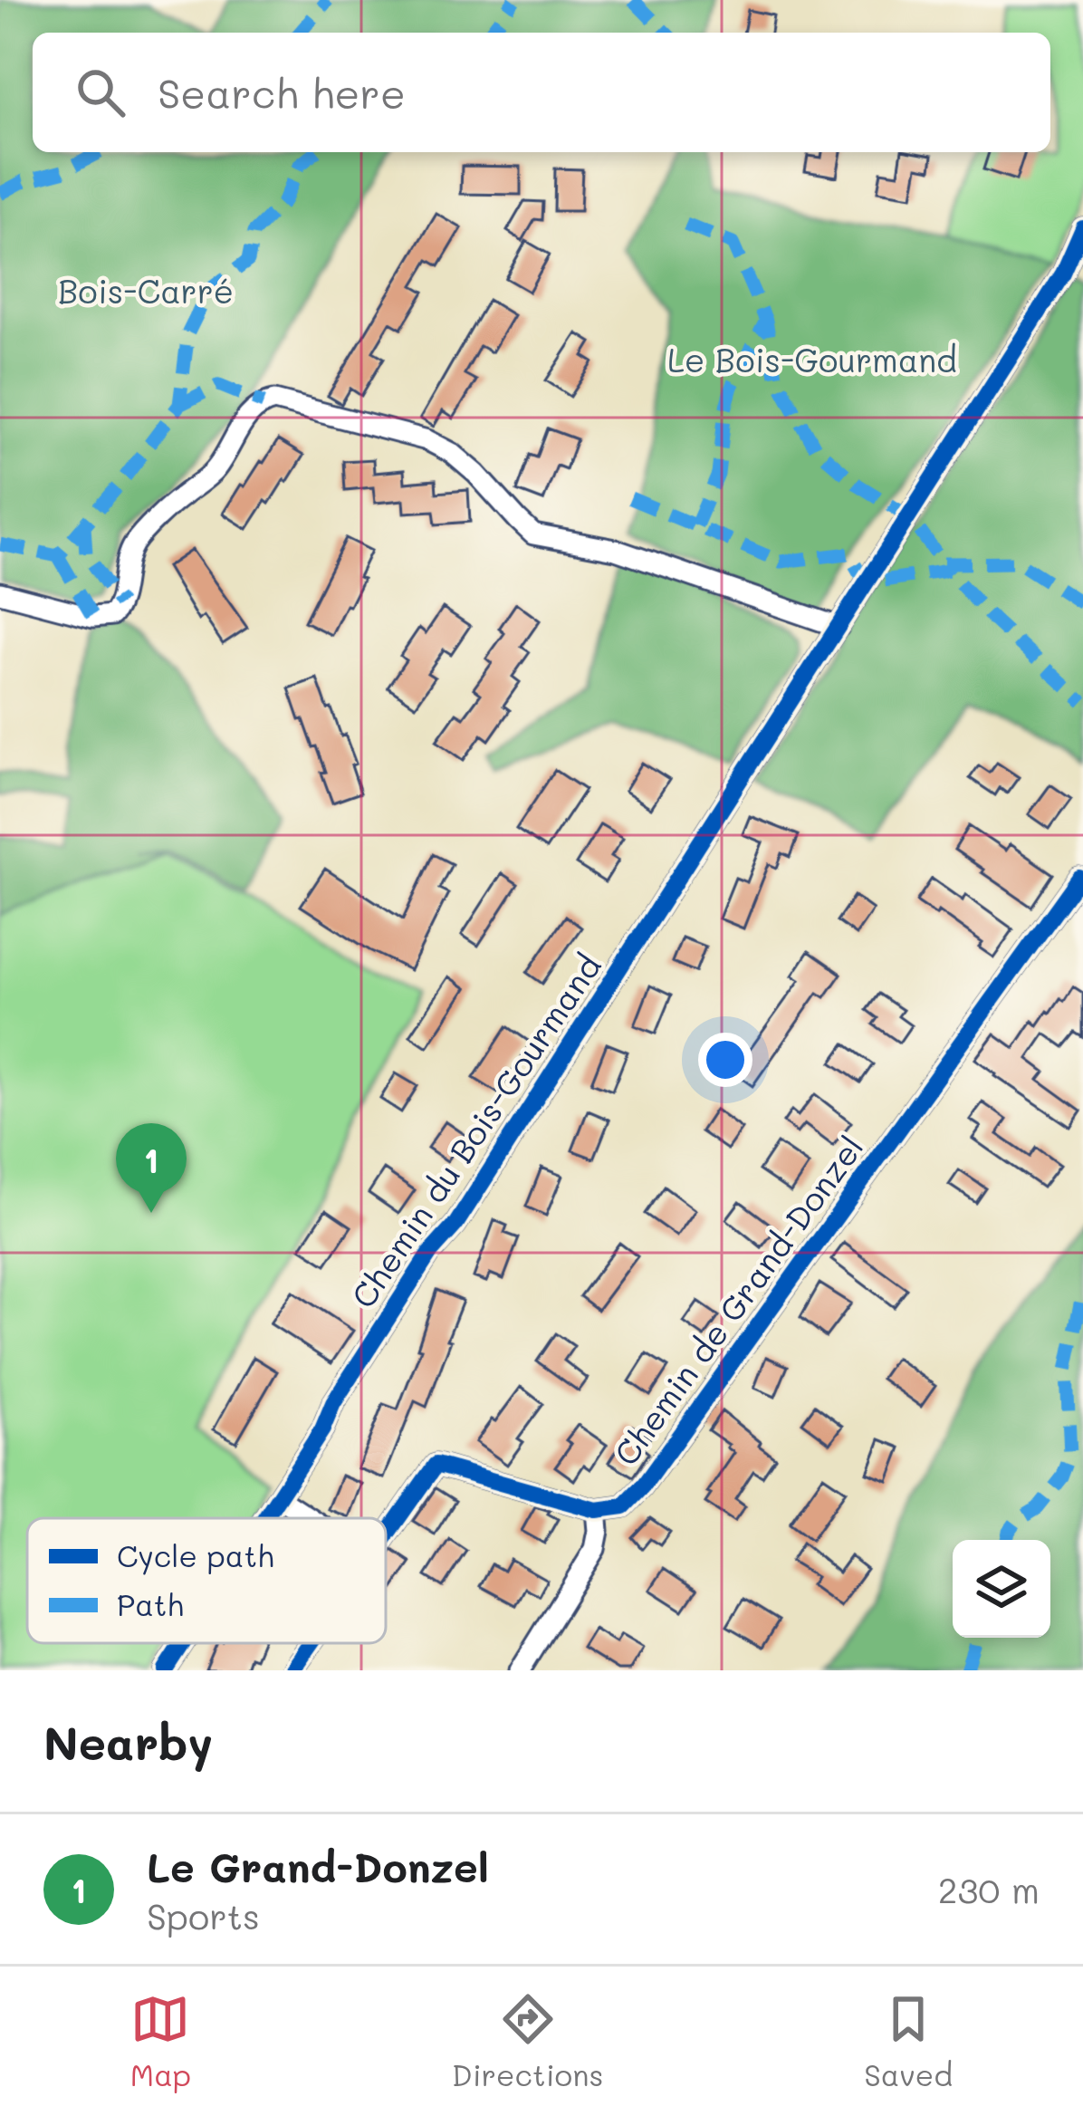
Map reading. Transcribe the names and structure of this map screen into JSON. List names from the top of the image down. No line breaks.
{"streets":{"street":["Chemin du Bois-Gourmand","Chemin de Grand-Donzel"]},"parks":["Bois-Carré","Le Bois-Gourmand"],"legend":["Cycle path","Path"],"page":{"search":"Search here","pins":"1","heading":"Nearby","list":[{"mark":"1","name":"Le Grand-Donzel","note":"Sports","value":"230 m"}],"nav":["Map","Directions","Saved"]}}
